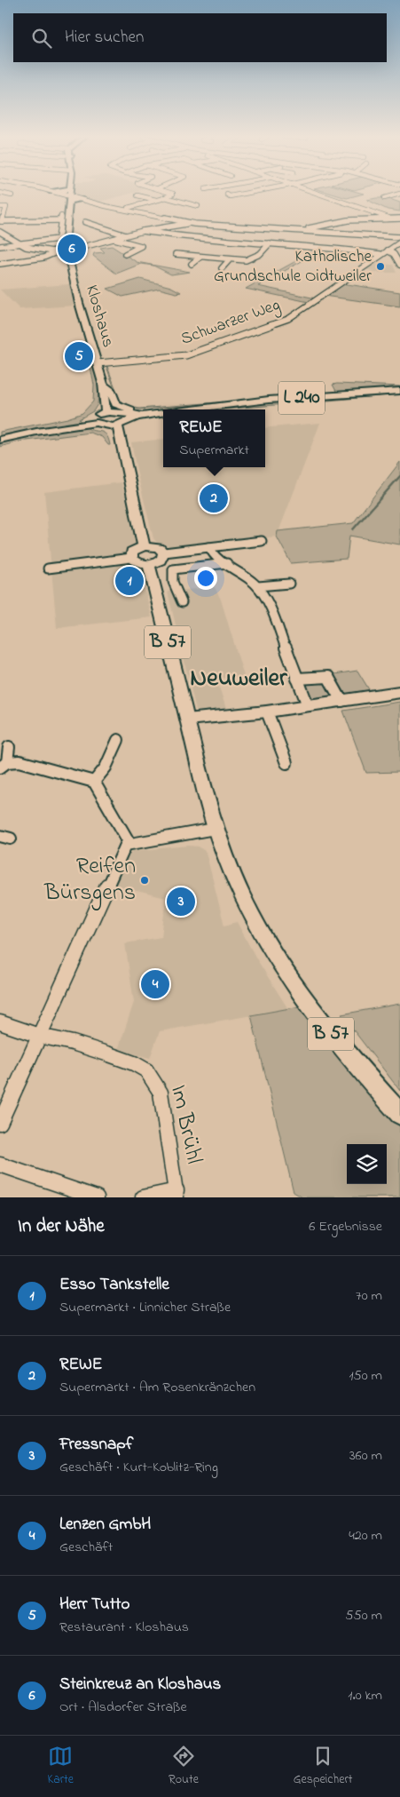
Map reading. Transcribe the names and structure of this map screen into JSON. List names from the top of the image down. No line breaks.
{"streets":{"main road":["Kloshaus","L 240","B 57"],"street":["Schwarzer Weg","Im Brühl"]},"crossings":[["Kloshaus","Schwarzer Weg"]],"districts":["Neuweiler"],"places":["Katholische Grundschule Oidtweiler","Reifen Bürsgens"],"page":{"search":"Hier suchen","pins":["6","5","2","1","3","4"],"popup":["REWE","Supermarkt"],"heading":["In der Nähe","6 Ergebnisse"],"list":[{"mark":"1","name":"Esso Tankstelle","note":"Supermarkt · Linnicher Straße","value":"70 m"},{"mark":"2","name":"REWE","note":"Supermarkt · Am Rosenkränzchen","value":"150 m"},{"mark":"3","name":"Fressnapf","note":"Geschäft · Kurt-Koblitz-Ring","value":"360 m"},{"mark":"4","name":"Lenzen GmbH","note":"Geschäft","value":"420 m"},{"mark":"5","name":"Herr Tutto","note":"Restaurant · Kloshaus","value":"550 m"},{"mark":"6","name":"Steinkreuz an Kloshaus","note":"Ort · Alsdorfer Straße","value":"1.0 km"}],"nav":["Karte","Route","Gespeichert"]}}
